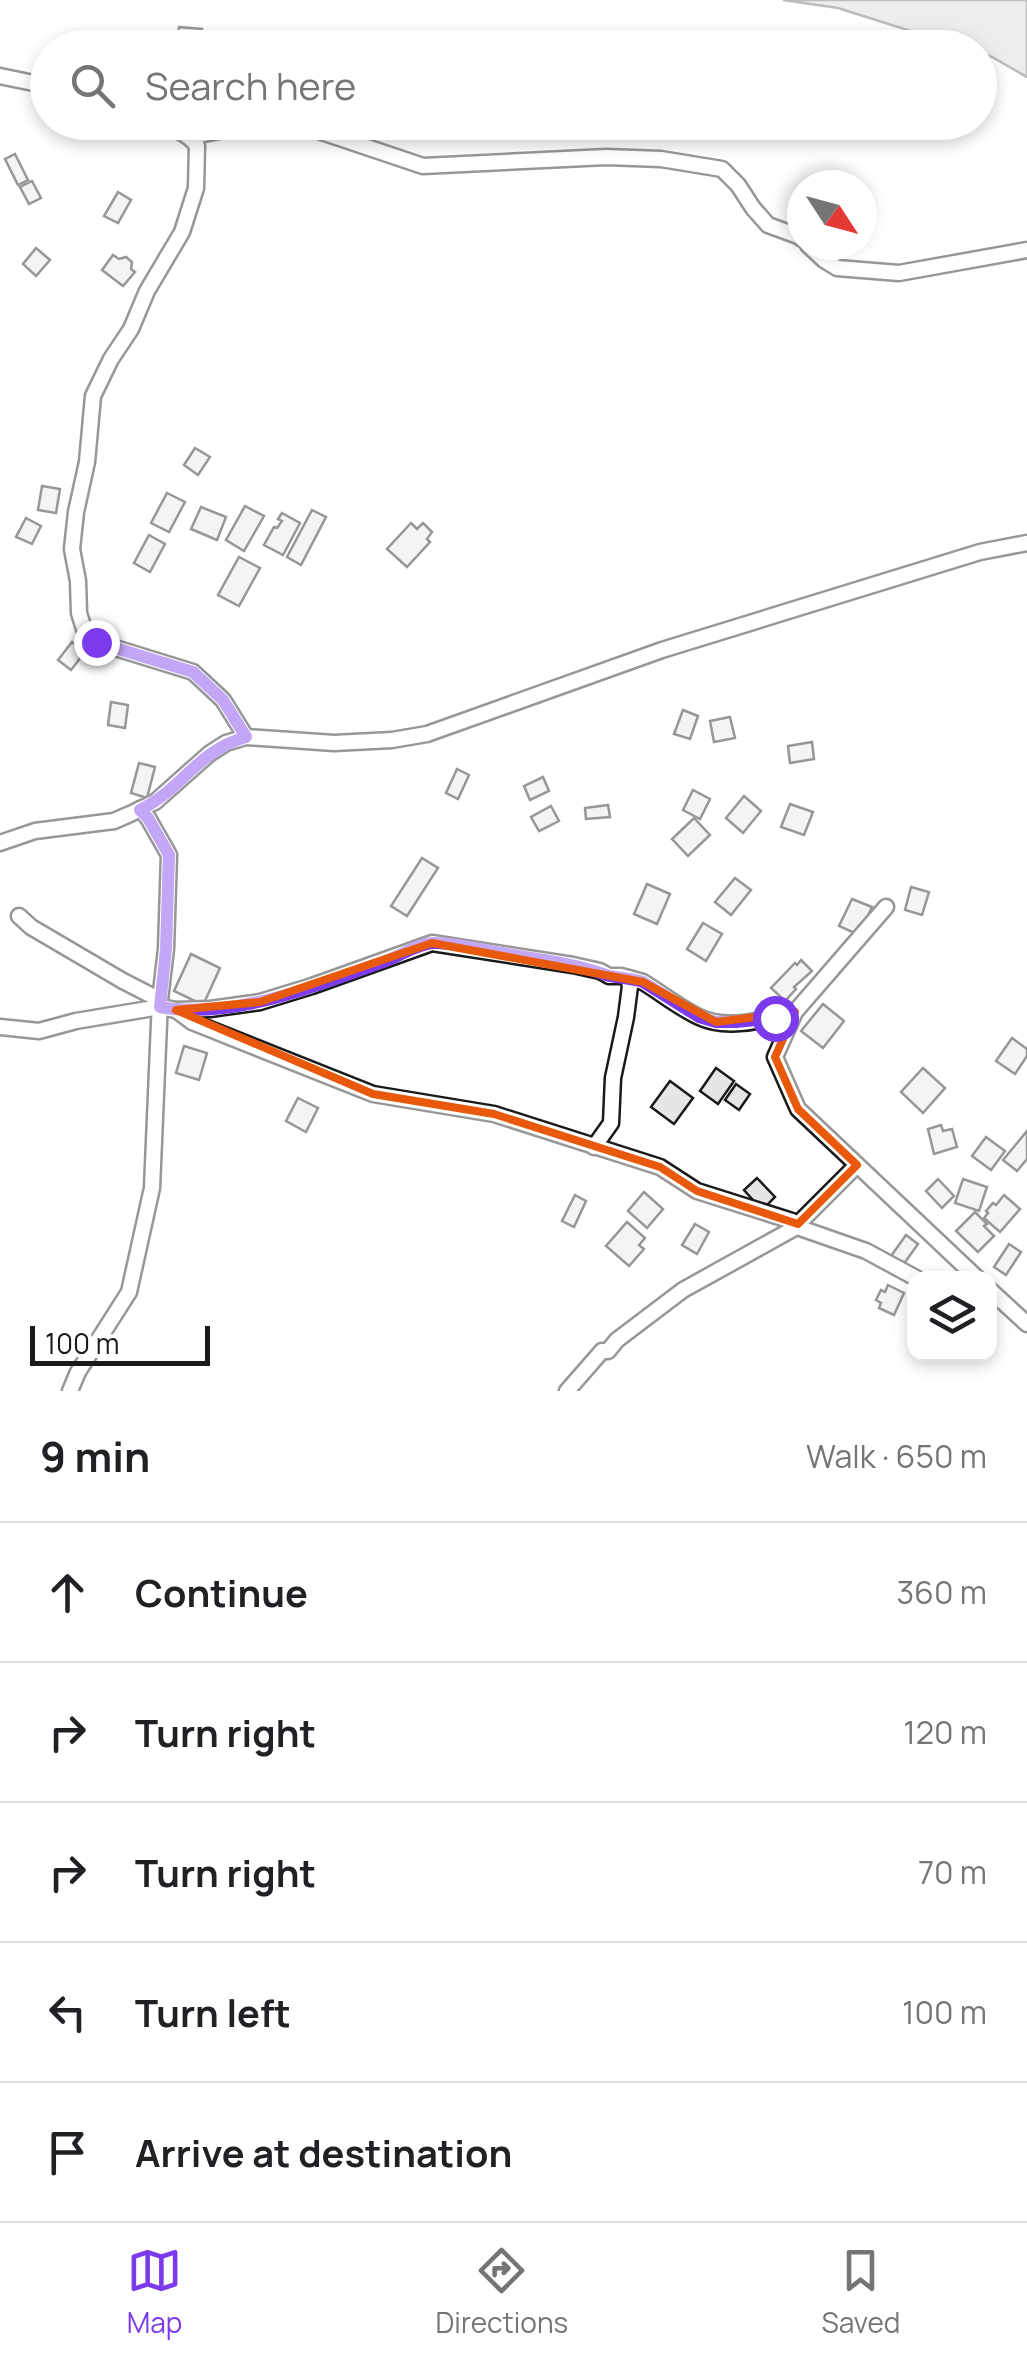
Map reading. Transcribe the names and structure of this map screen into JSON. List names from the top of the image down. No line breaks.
{"scale_bar":"100 m","north":"bottom right","page":{"search":"Search here","scale":"100 m","heading":["9 min","Walk · 650 m"],"list":[["Continue","360 m"],["Turn right","120 m"],["Turn right","70 m"],["Turn left","100 m"],"Arrive at destination"],"nav":["Map","Directions","Saved"]}}
